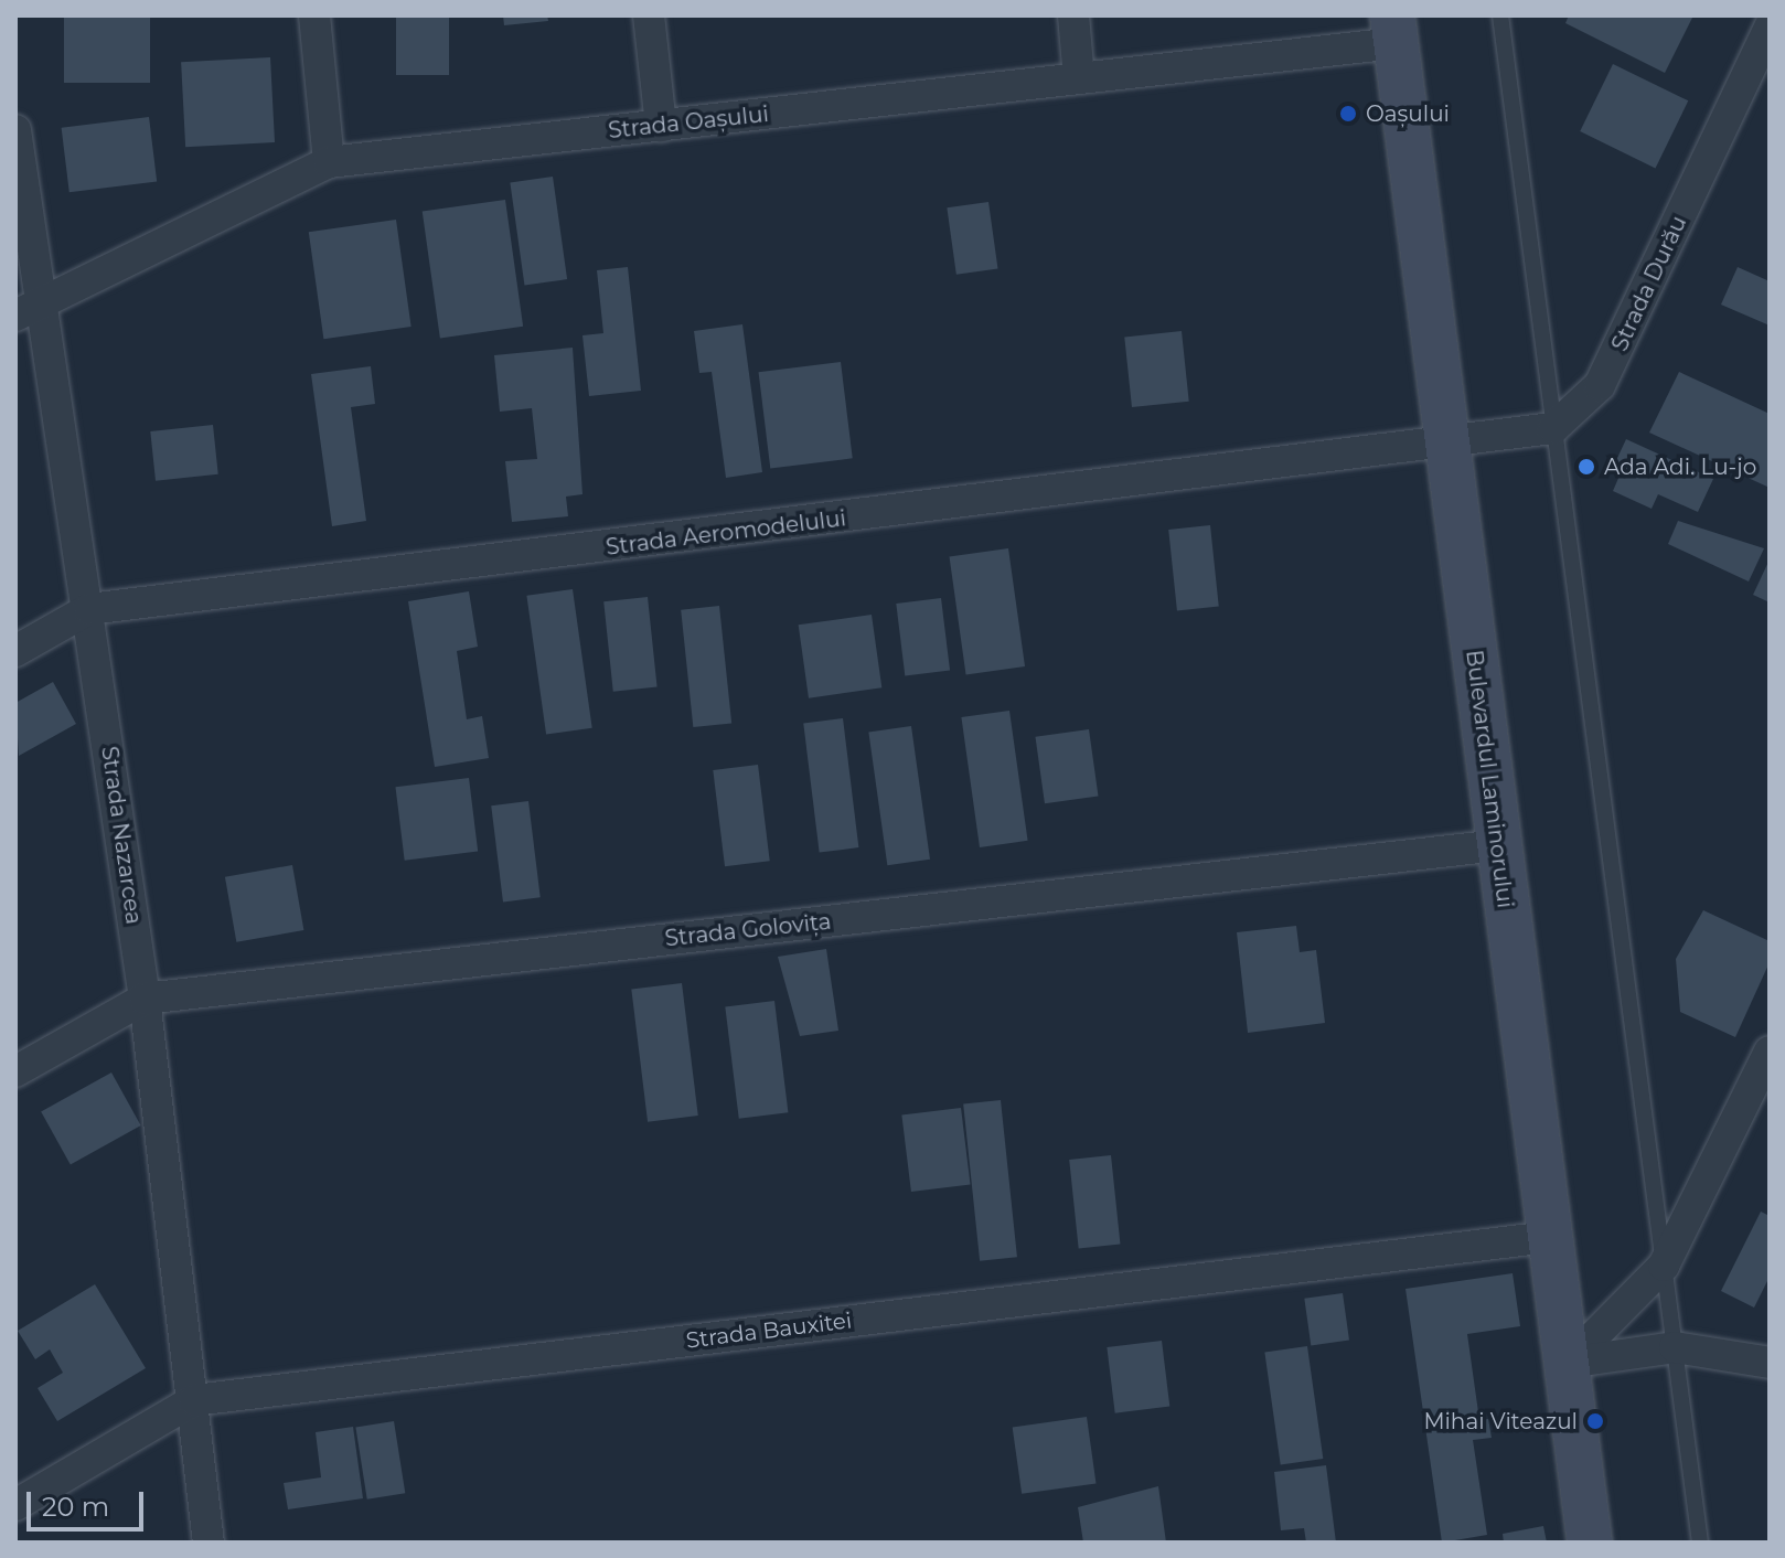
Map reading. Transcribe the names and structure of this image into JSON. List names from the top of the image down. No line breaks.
{"streets":{"street":["Strada Oașului","Strada Durău","Strada Aeromodelului","Bulevardul Laminorului","Strada Nazarcea","Strada Golovița","Strada Bauxitei"]},"crossings":[["Strada Oașului","Bulevardul Laminorului"],["Strada Oașului","Strada Nazarcea"],["Strada Aeromodelului","Bulevardul Laminorului"],["Strada Aeromodelului","Strada Nazarcea"],["Bulevardul Laminorului","Strada Golovița"],["Bulevardul Laminorului","Strada Bauxitei"],["Strada Nazarcea","Strada Golovița"],["Strada Nazarcea","Strada Bauxitei"]],"places":["Oașului","Ada Adi. Lu-jo","Mihai Viteazul"],"scale_bar":"20 m"}
